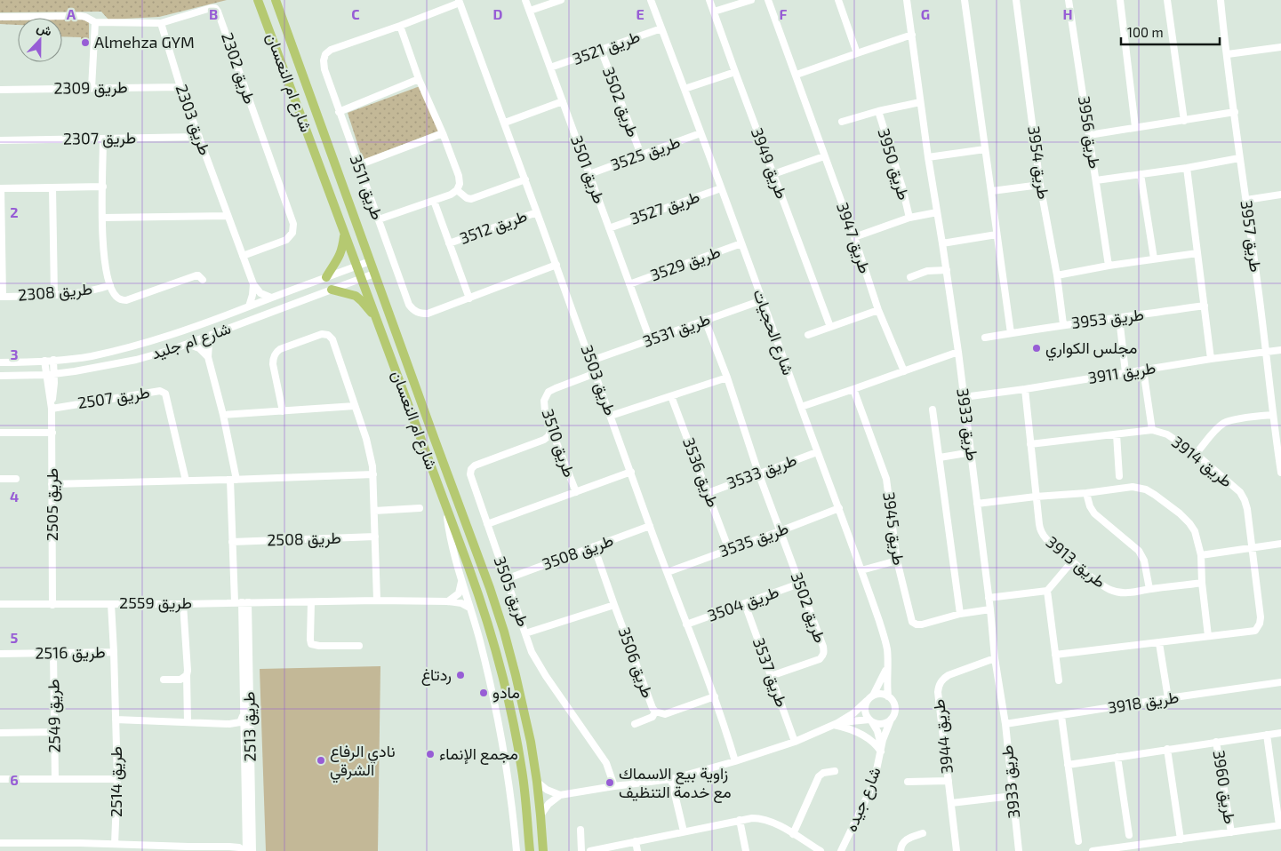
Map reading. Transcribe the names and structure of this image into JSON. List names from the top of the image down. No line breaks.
{"streets":{"main road":["شارع ام النعسان"],"street":["طريق 3521","طريق 2302","طريق 2309","طريق 3502","طريق 2303","طريق 3956","طريق 2307","طريق 3525","طريق 3954","طريق 3949","طريق 3950","طريق 3501","طريق 3511","طريق 3527","طريق 3512","طريق 3957","طريق 3947","طريق 3529","طريق 2308","طريق 3953","طريق 3531","شارع الحجيات","شارع ام جليد","طريق 3911","طريق 3503","طريق 2507","طريق 3933","طريق 3510","طريق 3914","طريق 3533","طريق 3536","طريق 2505","طريق 3945","طريق 2508","طريق 3535","طريق 3508","طريق 3913","طريق 3505","طريق 2559","طريق 3504","طريق 2516","طريق 3506","طريق 3537","طريق 3918","طريق 2549","طريق 2513","طريق 3944","طريق 2514","طريق 3960","شارع جيده"]},"crossings":[["طريق 3521","طريق 3502"],["طريق 3521","طريق 3501"],["طريق 3521","شارع الحجيات"],["طريق 2302","طريق 2303"],["شارع ام النعسان","شارع ام جليد"],["طريق 2309","طريق 2303"],["طريق 3502","طريق 3525"],["طريق 3502","طريق 3535"],["طريق 3502","طريق 3504"],["طريق 3502","طريق 3537"],["طريق 2303","طريق 2307"],["طريق 3525","طريق 3501"],["طريق 3525","شارع الحجيات"],["طريق 3954","طريق 3953"],["طريق 3950","طريق 3947"],["طريق 3950","طريق 3933"],["طريق 3501","طريق 3527"],["طريق 3501","طريق 3529"],["طريق 3501","طريق 3531"],["طريق 3511","طريق 3512"],["طريق 3511","طريق 3503"],["طريق 3527","شارع الحجيات"],["طريق 3512","طريق 3503"],["طريق 3957","طريق 3911"],["طريق 3529","شارع الحجيات"],["طريق 3531","شارع الحجيات"],["طريق 3531","طريق 3503"],["شارع الحجيات","طريق 3533"],["شارع الحجيات","طريق 3535"],["شارع الحجيات","شارع جيده"],["شارع ام جليد","طريق 2505"],["طريق 3911","طريق 3933"],["طريق 3911","طريق 3913"],["طريق 3503","طريق 3510"],["طريق 3503","طريق 3535"],["طريق 3503","طريق 3508"],["طريق 3503","طريق 3504"],["طريق 3503","طريق 3506"],["طريق 2507","طريق 2505"],["طريق 3933","طريق 3945"],["طريق 3933","طريق 3918"],["طريق 3933","طريق 3944"],["طريق 3510","طريق 3505"],["طريق 3914","طريق 3913"],["طريق 3533","طريق 3536"],["طريق 3536","طريق 3535"],["طريق 2505","طريق 2559"],["طريق 2508","طريق 2513"],["طريق 3508","طريق 3505"],["طريق 3508","طريق 3506"],["طريق 2559","طريق 2513"],["طريق 2559","طريق 2514"],["طريق 3504","طريق 3537"],["طريق 2516","طريق 2549"],["طريق 2516","طريق 2514"]],"places":["Almehza GYM","مجلس الكواري","ردتاغ","مادو","مجمع الإنماء","نادي الرفاع الشرقي","زاوية بيع الاسماك مع خدمة التنظيف"],"scale_bar":"100 m","north":"top","grid":{"columns":["A","B","C","D","E","F","G","H"],"rows":["2","3","4","5","6"]}}
